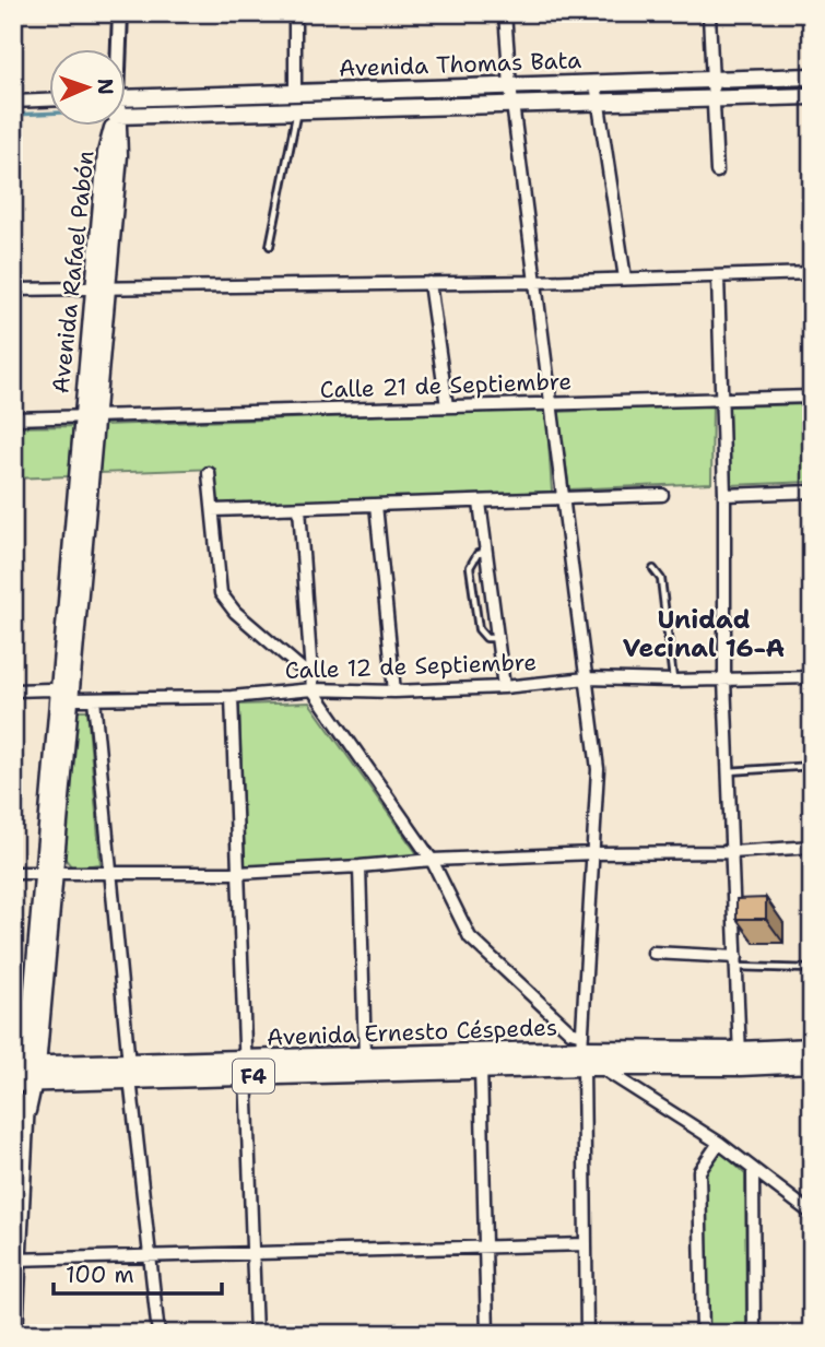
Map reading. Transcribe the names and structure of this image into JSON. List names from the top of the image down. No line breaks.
{"streets":{"highway":["Avenida Ernesto Céspedes","F4"],"main road":["Avenida Thomas Bata","Avenida Rafael Pabón"],"street":["Calle 21 de Septiembre","Calle 12 de Septiembre"]},"crossings":[["Avenida Rafael Pabón","Calle 21 de Septiembre"],["Avenida Rafael Pabón","Calle 12 de Septiembre"],["Avenida Rafael Pabón","Avenida Ernesto Céspedes"]],"districts":["Unidad Vecinal 16-A"],"scale_bar":"100 m","north":"right"}
